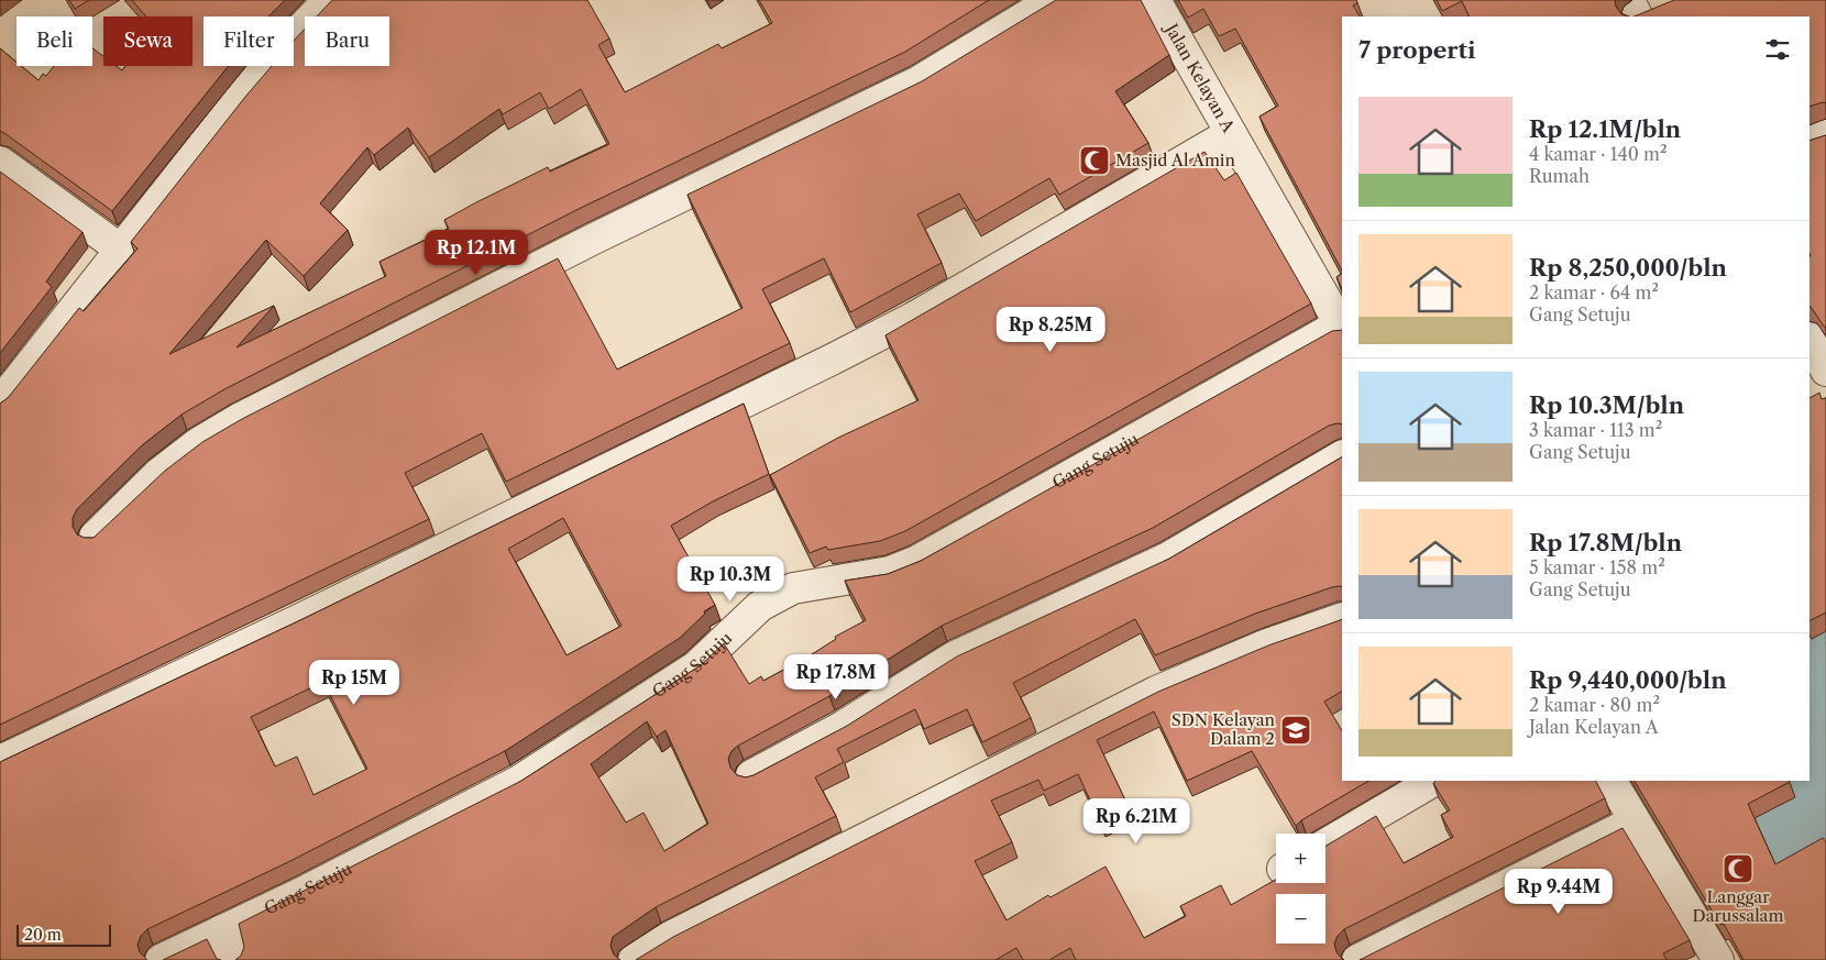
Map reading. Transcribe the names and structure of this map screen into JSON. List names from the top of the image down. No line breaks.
{"streets":{"street":["Jalan Kelayan A","Gang Setuju"]},"crossings":[["Jalan Kelayan A","Gang Setuju"]],"places":{"mosque":["Masjid Al Amin","Langgar Darussalam"],"school or university":["SDN Kelayan Dalam 2"]},"scale_bar":"20 m","page":{"chip":["Beli","Sewa","Filter","Baru"],"heading":"7 properti","list":[{"name":"Rp 12.1M/bln","note":"4 kamar · 140 m² · Rumah"},{"name":"Rp 8,250,000/bln","note":"2 kamar · 64 m² · Gang Setuju"},{"name":"Rp 10.3M/bln","note":"3 kamar · 113 m² · Gang Setuju"},{"name":"Rp 17.8M/bln","note":"5 kamar · 158 m² · Gang Setuju"},{"name":"Rp 9,440,000/bln","note":"2 kamar · 80 m² · Jalan Kelayan A"}],"price":["Rp 12.1M","Rp 8.25M","Rp 10.3M","Rp 17.8M","Rp 15M","Rp 6.21M","Rp 9.44M"],"map_buttons":["+","−"],"scale":"20 m"}}
